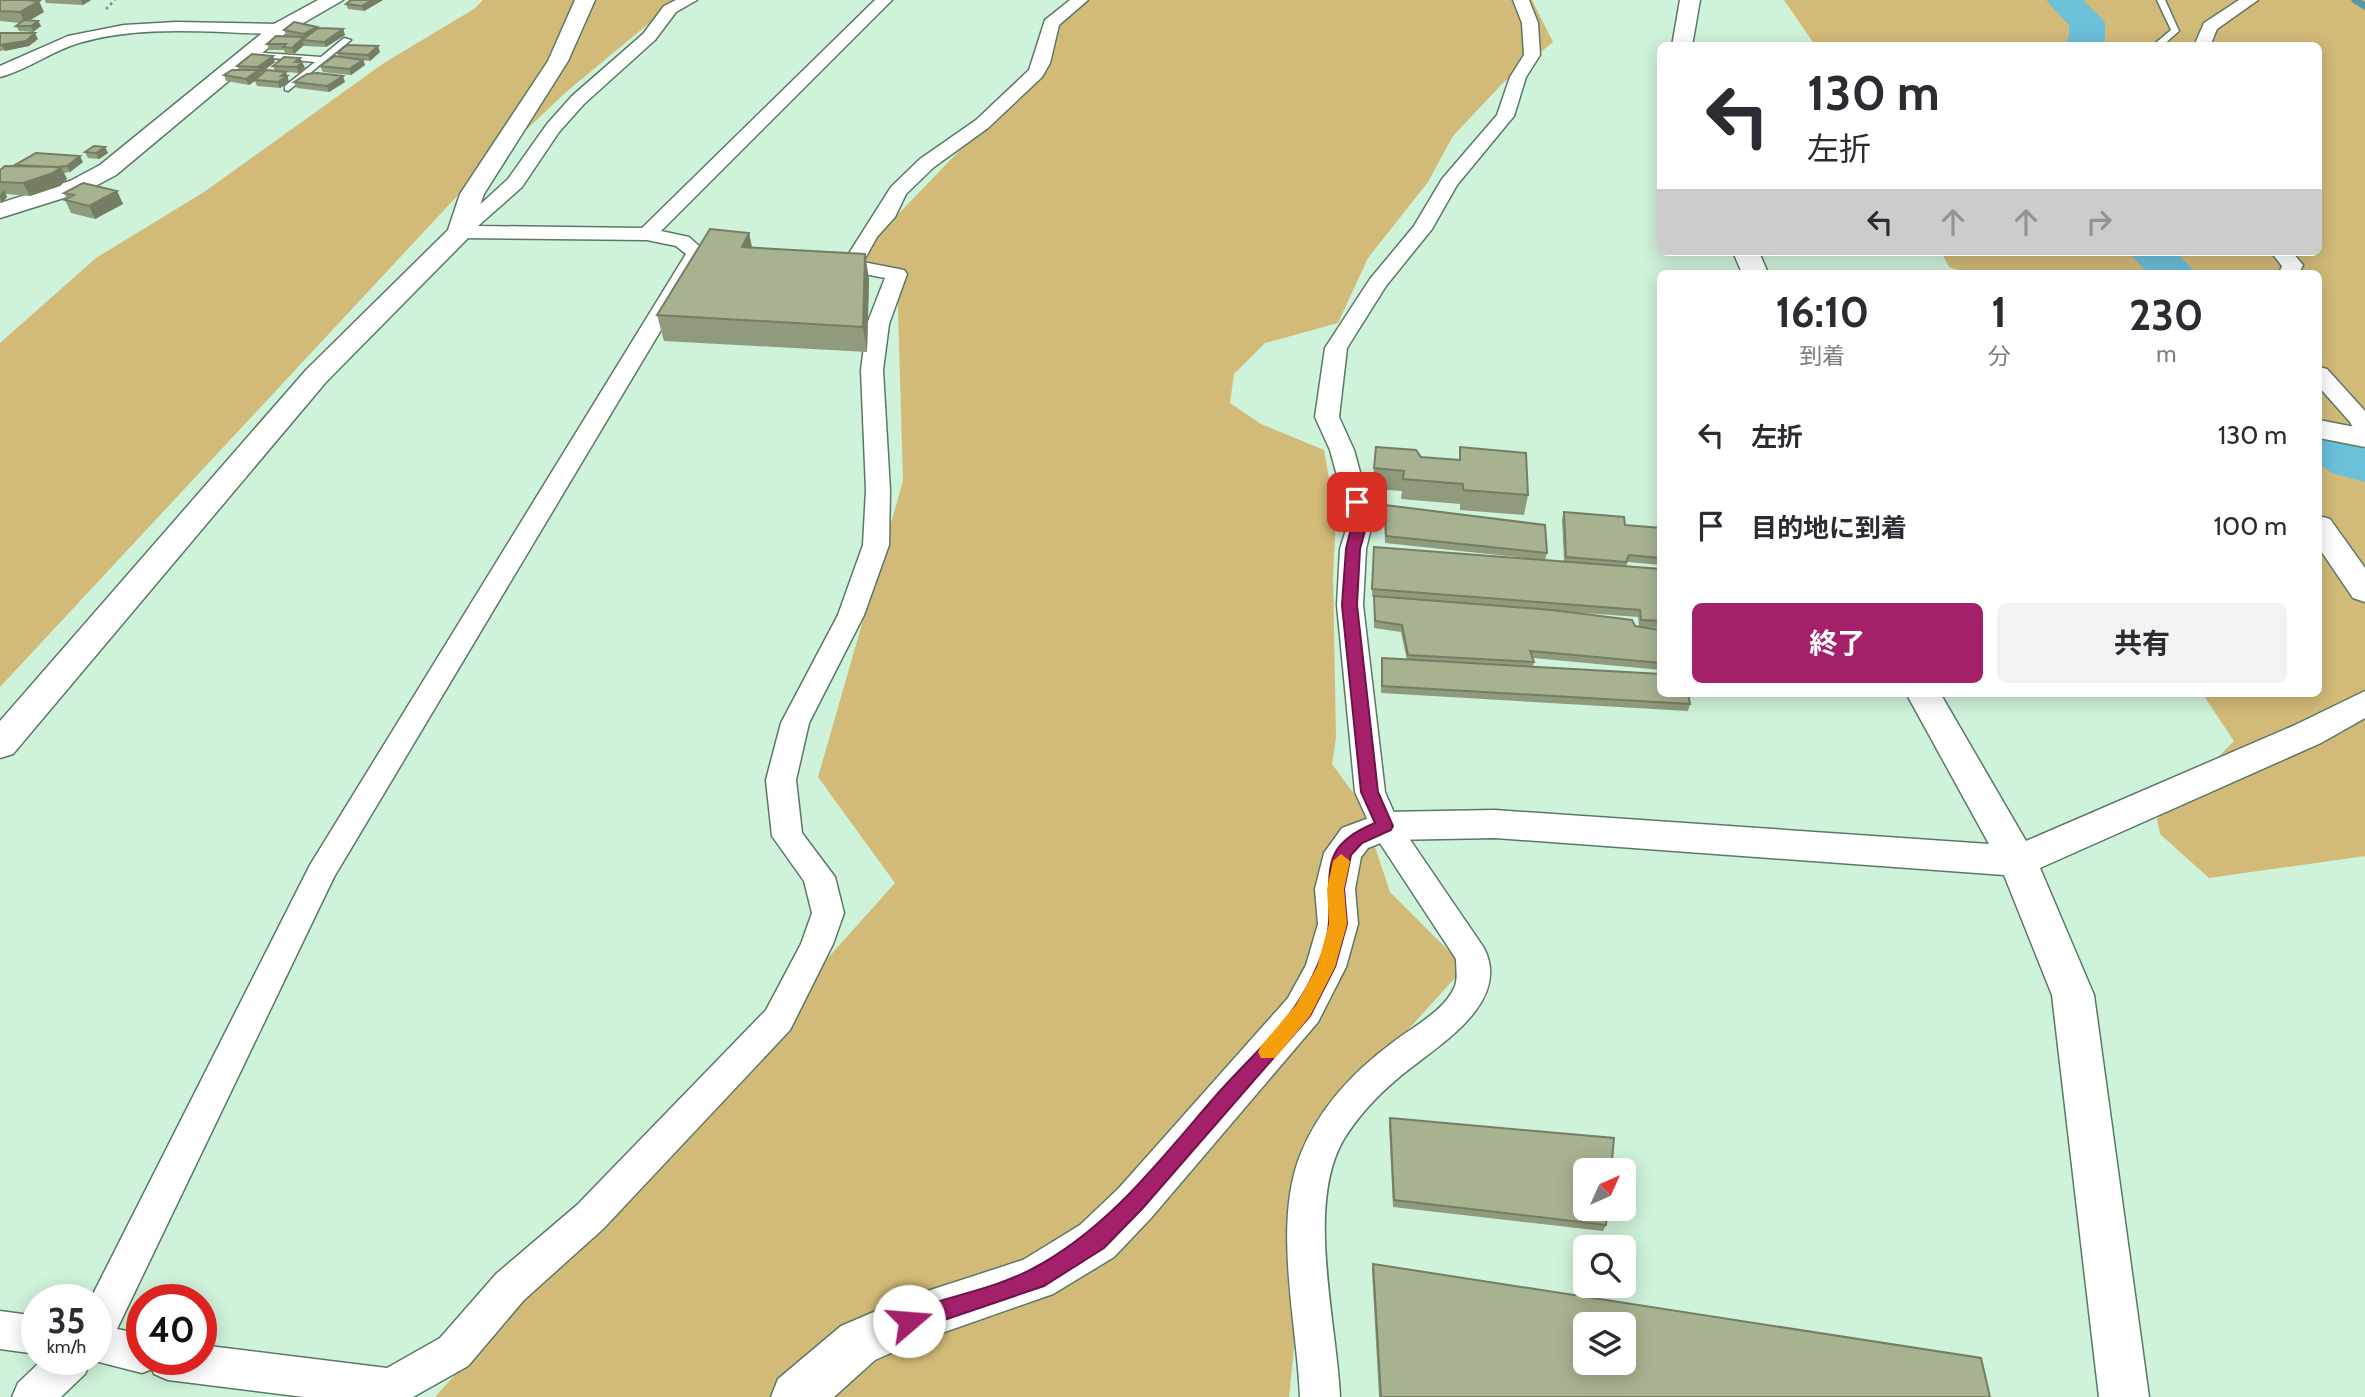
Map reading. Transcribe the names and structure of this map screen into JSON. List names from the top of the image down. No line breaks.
{"north":"top right","page":{"turn":["130 m","左折"],"eta":["16:10","到着","1","分","230","m"],"list":[{"name":"左折","value":"130 m"},{"name":"目的地に到着","value":"100 m"}],"buttons":["終了","共有"],"speed":"35 km/h","limit":"40"}}
